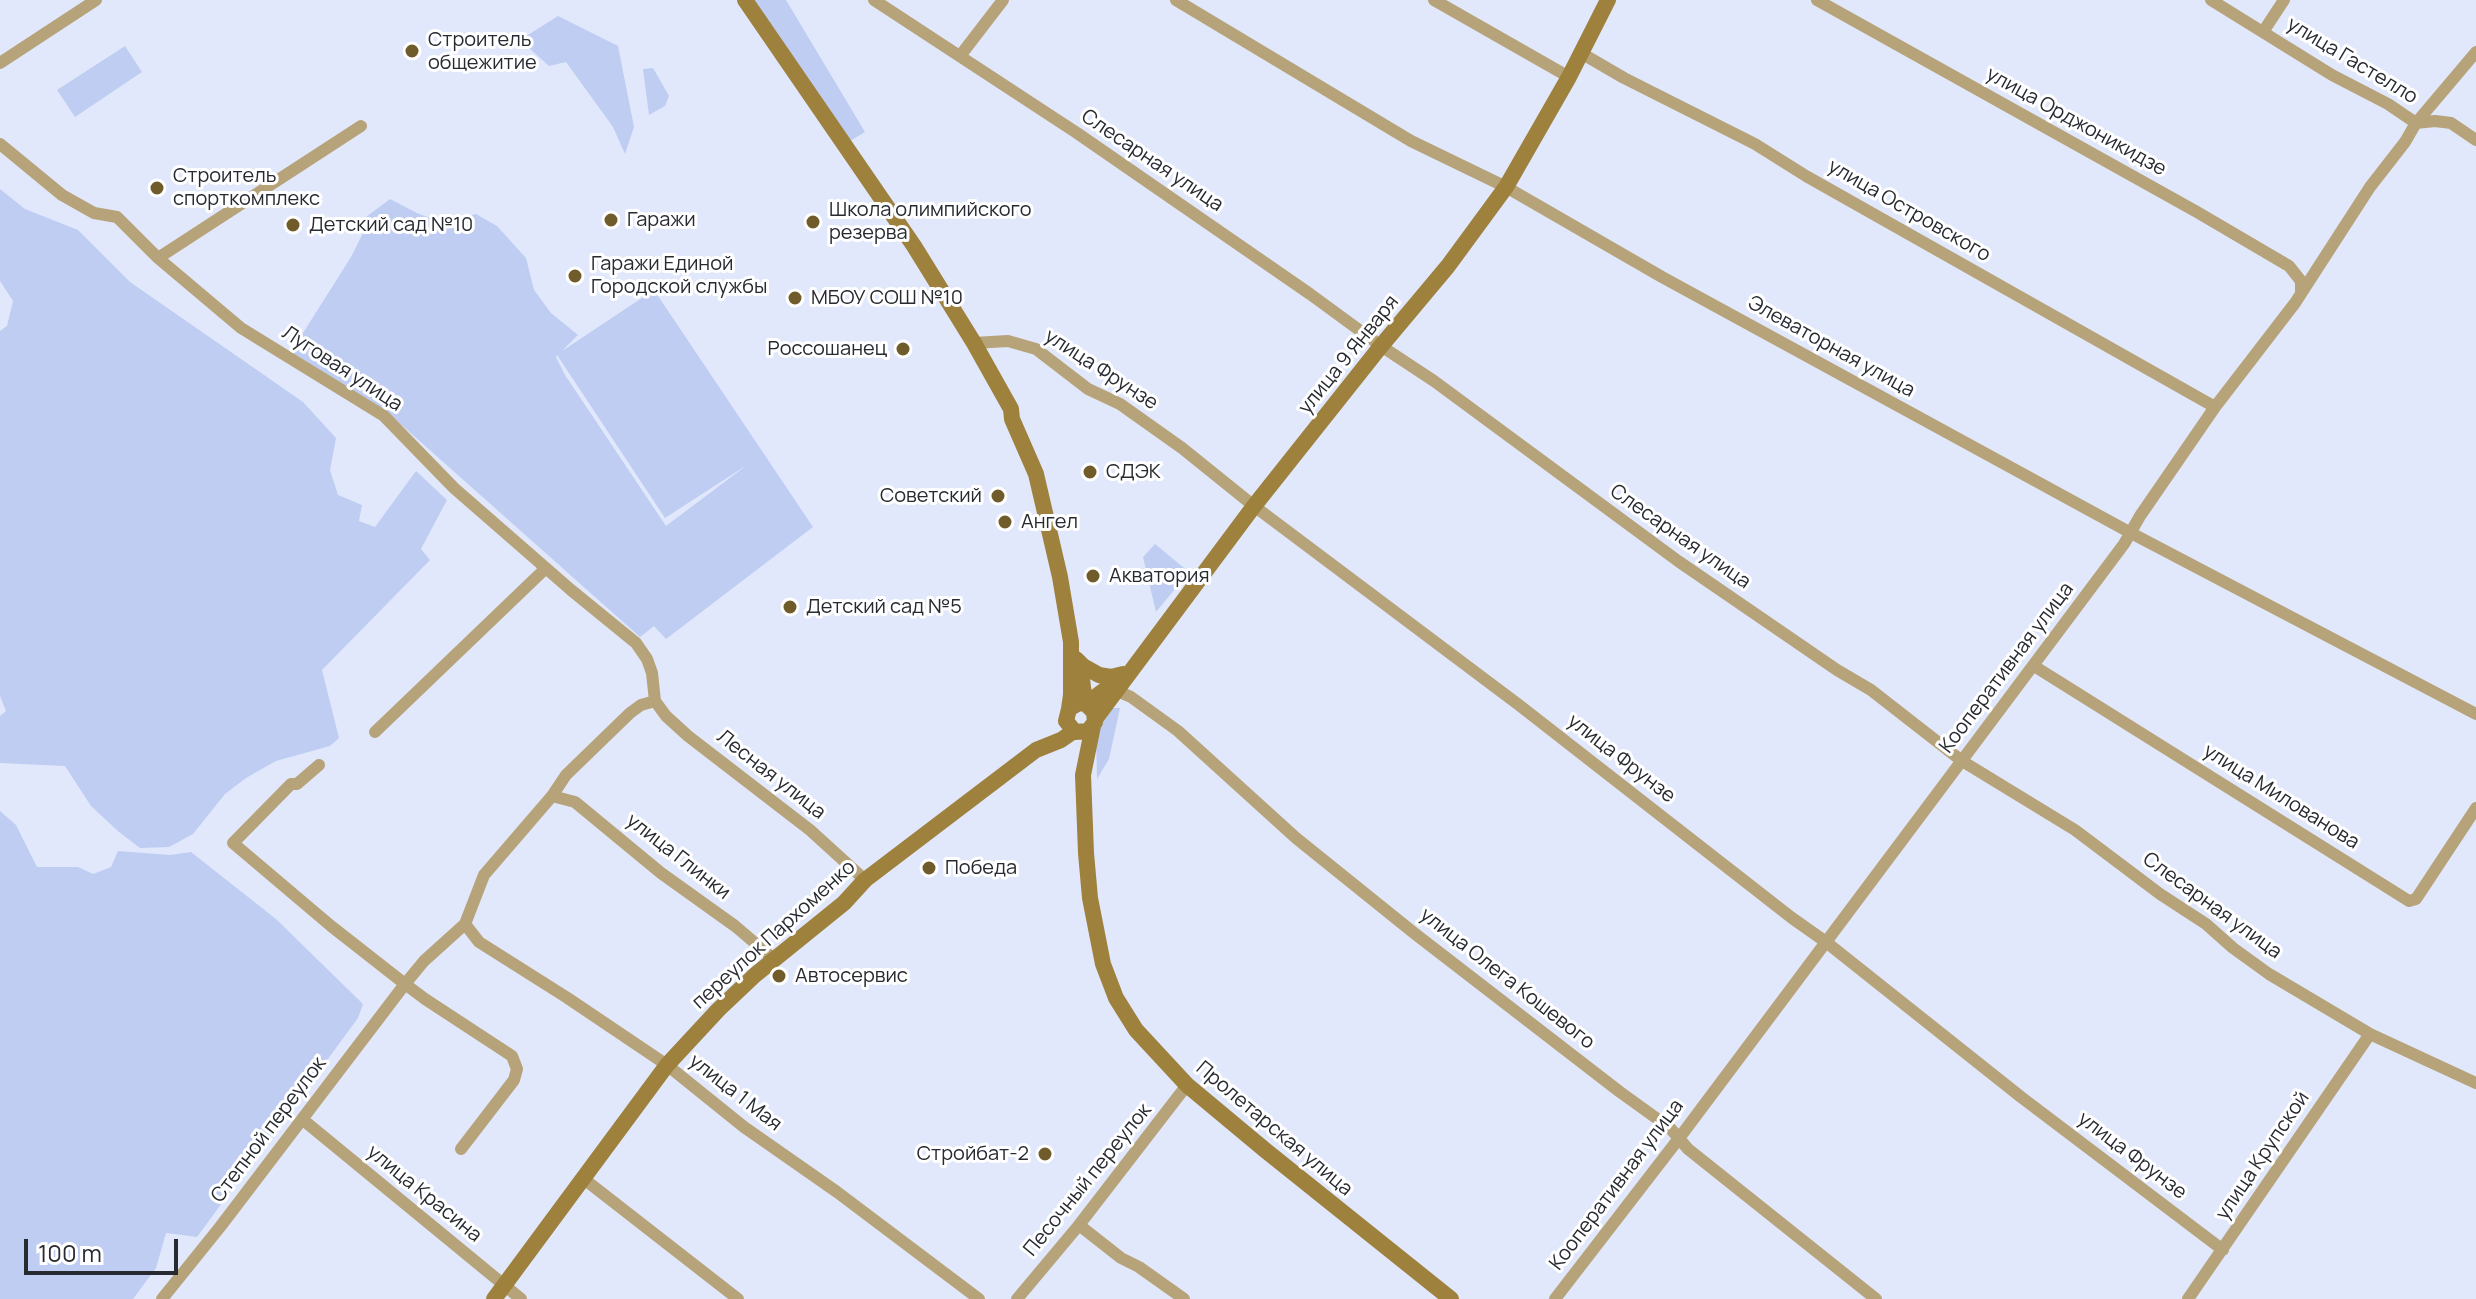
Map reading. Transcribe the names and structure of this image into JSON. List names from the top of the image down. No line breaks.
{"streets":{"main road":["улица 9 Января","переулок Пархоменко","Пролетарская улица"],"street":["улица Гастелло","улица Орджоникидзе","Слесарная улица","улица Островского","Элеваторная улица","Луговая улица","улица Фрунзе","Кооперативная улица","Лесная улица","улица Милованова","улица Глинки","улица Олега Кошевого","улица 1 Мая","Степной переулок","улица Крупской","Песочный переулок","улица Красина"]},"crossings":[["улица Гастелло","Кооперативная улица"],["улица Орджоникидзе","Кооперативная улица"],["Слесарная улица","улица 9 Января"],["Слесарная улица","Кооперативная улица"],["Слесарная улица","улица Крупской"],["улица Островского","улица 9 Января"],["улица Островского","Кооперативная улица"],["Элеваторная улица","улица 9 Января"],["Элеваторная улица","Кооперативная улица"],["улица 9 Января","улица Фрунзе"],["улица 9 Января","переулок Пархоменко"],["улица 9 Января","улица Олега Кошевого"],["улица 9 Января","Пролетарская улица"],["Луговая улица","Лесная улица"],["Луговая улица","Степной переулок"],["улица Фрунзе","Кооперативная улица"],["улица Фрунзе","улица Крупской"],["Кооперативная улица","улица Милованова"],["Кооперативная улица","улица Олега Кошевого"],["Лесная улица","переулок Пархоменко"],["Лесная улица","Степной переулок"],["улица Глинки","переулок Пархоменко"],["улица Глинки","Степной переулок"],["переулок Пархоменко","улица 1 Мая"],["переулок Пархоменко","Пролетарская улица"],["переулок Пархоменко","улица Красина"],["улица 1 Мая","Степной переулок"],["Пролетарская улица","Песочный переулок"],["Степной переулок","улица Красина"]],"places":["Строитель общежитие","Строитель спорткомплекс","Гаражи","Школа олимпийского резерва","Детский сад №10","Гаражи Единой Городской службы","МБОУ СОШ №10","Россошанец","СДЭК","Советский","Ангел","Акватория","Детский сад №5","Победа","Автосервис","Стройбат-2"],"scale_bar":"100 m"}
